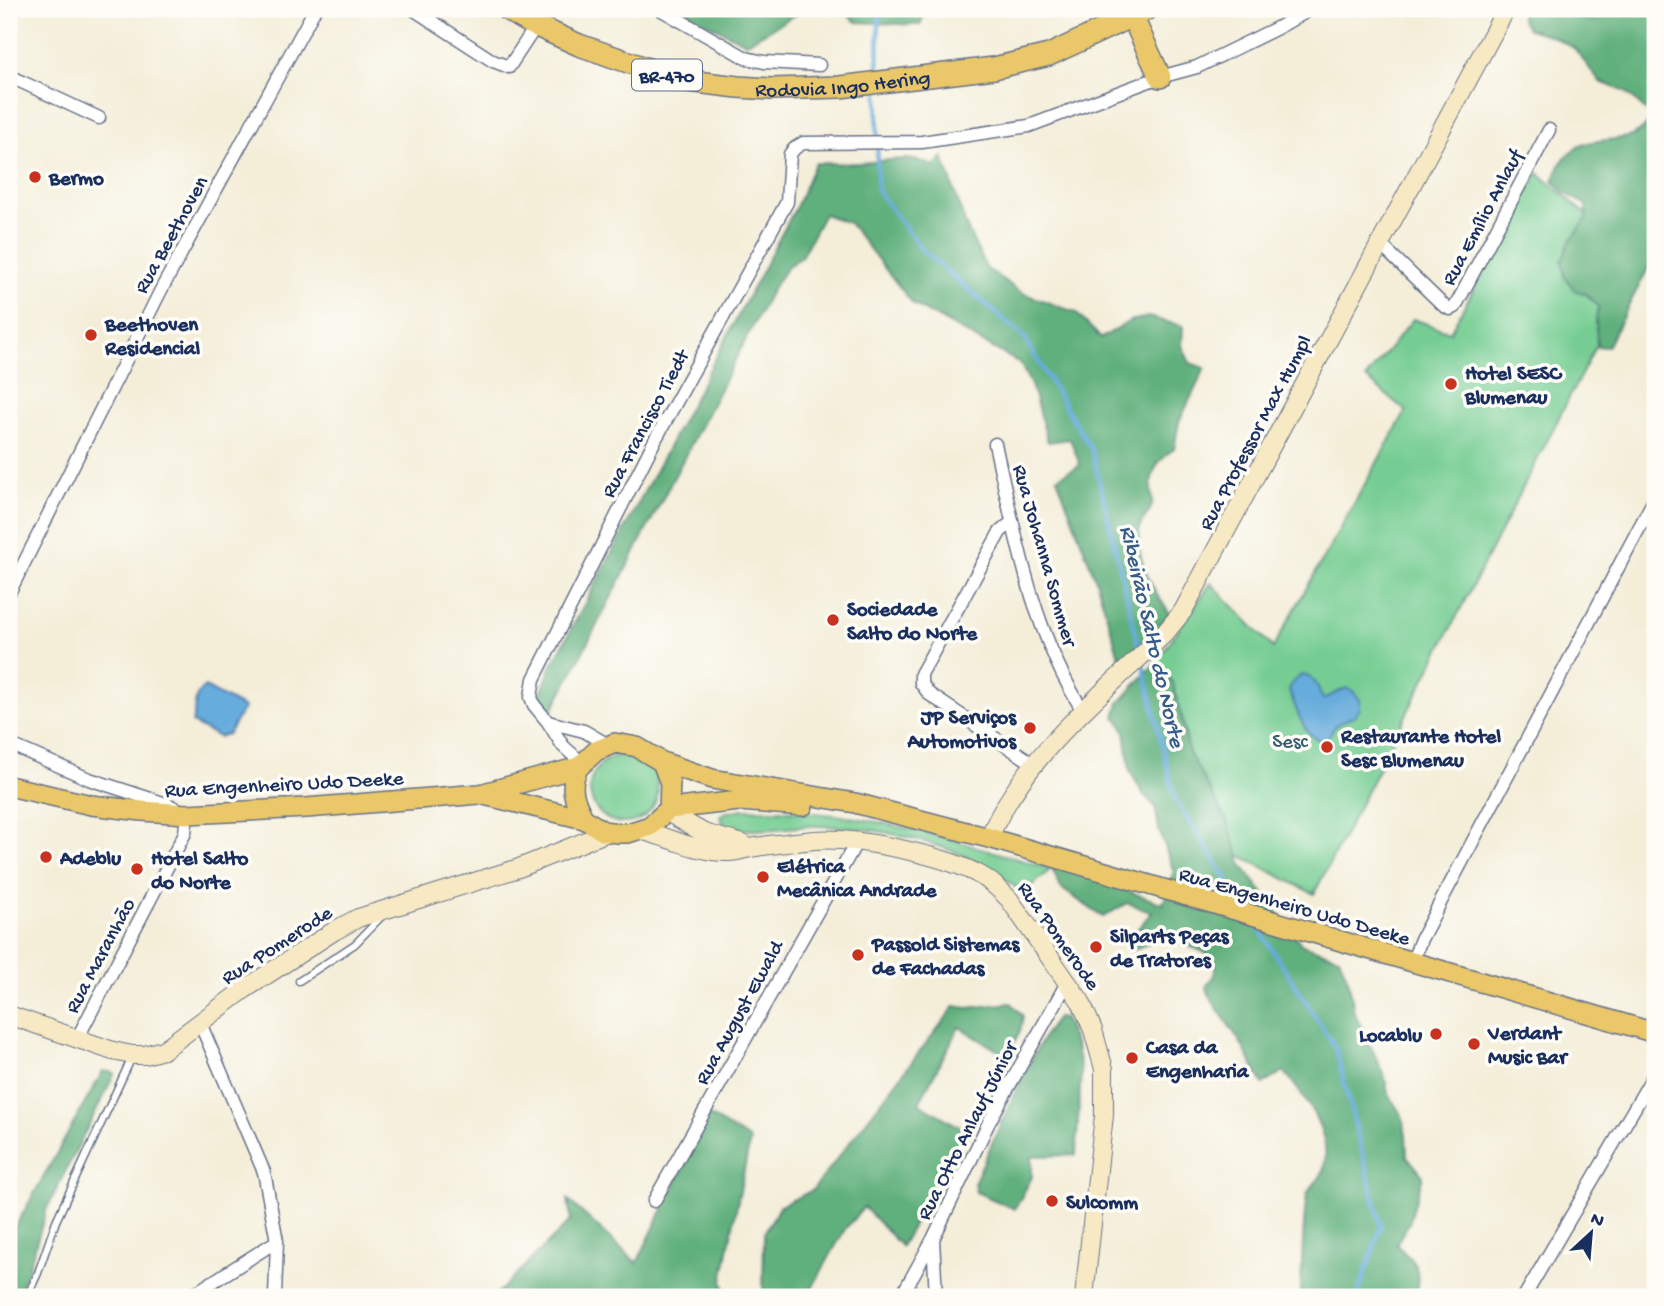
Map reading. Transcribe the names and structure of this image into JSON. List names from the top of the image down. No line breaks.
{"streets":{"highway":["BR-470","Rodovia Ingo Hering"],"main road":["Rua Engenheiro Udo Deeke"],"street":["Rua Emílio Anlauf","Rua Beethoven","Rua Francisco Tiedt","Rua Professor Max Humpl","Rua Johanna Sommer","Rua Pomerode","Rua Maranhão","Rua August Ewald","Rua Otto Anlauf Júnior"]},"crossings":[["Rua Emílio Anlauf","Rua Professor Max Humpl"],["Rua Francisco Tiedt","Rua Engenheiro Udo Deeke"],["Rua Francisco Tiedt","Rua Pomerode"],["Rua Professor Max Humpl","Rua Johanna Sommer"],["Rua Professor Max Humpl","Rua Engenheiro Udo Deeke"],["Rua Engenheiro Udo Deeke","Rua Pomerode"],["Rua Engenheiro Udo Deeke","Rua Maranhão"],["Rua Pomerode","Rua Maranhão"],["Rua Pomerode","Rua August Ewald"],["Rua Pomerode","Rua Otto Anlauf Júnior"]],"water":["Ribeirão Salto do Norte"],"parks":["Sesc"],"places":["Bermo","Beethoven Residencial","Hotel SESC Blumenau","Sociedade Salto do Norte","JP Serviços Automotivos","Restaurante Hotel Sesc Blumenau","Adeblu","Hotel Salto do Norte","Elétrica Mecânica Andrade","Silparts Peças de Tratores","Passold Sistemas de Fachadas","Locablu","Verdant Music Bar","Casa da Engenharia","Sulcomm"],"north":"top right"}
